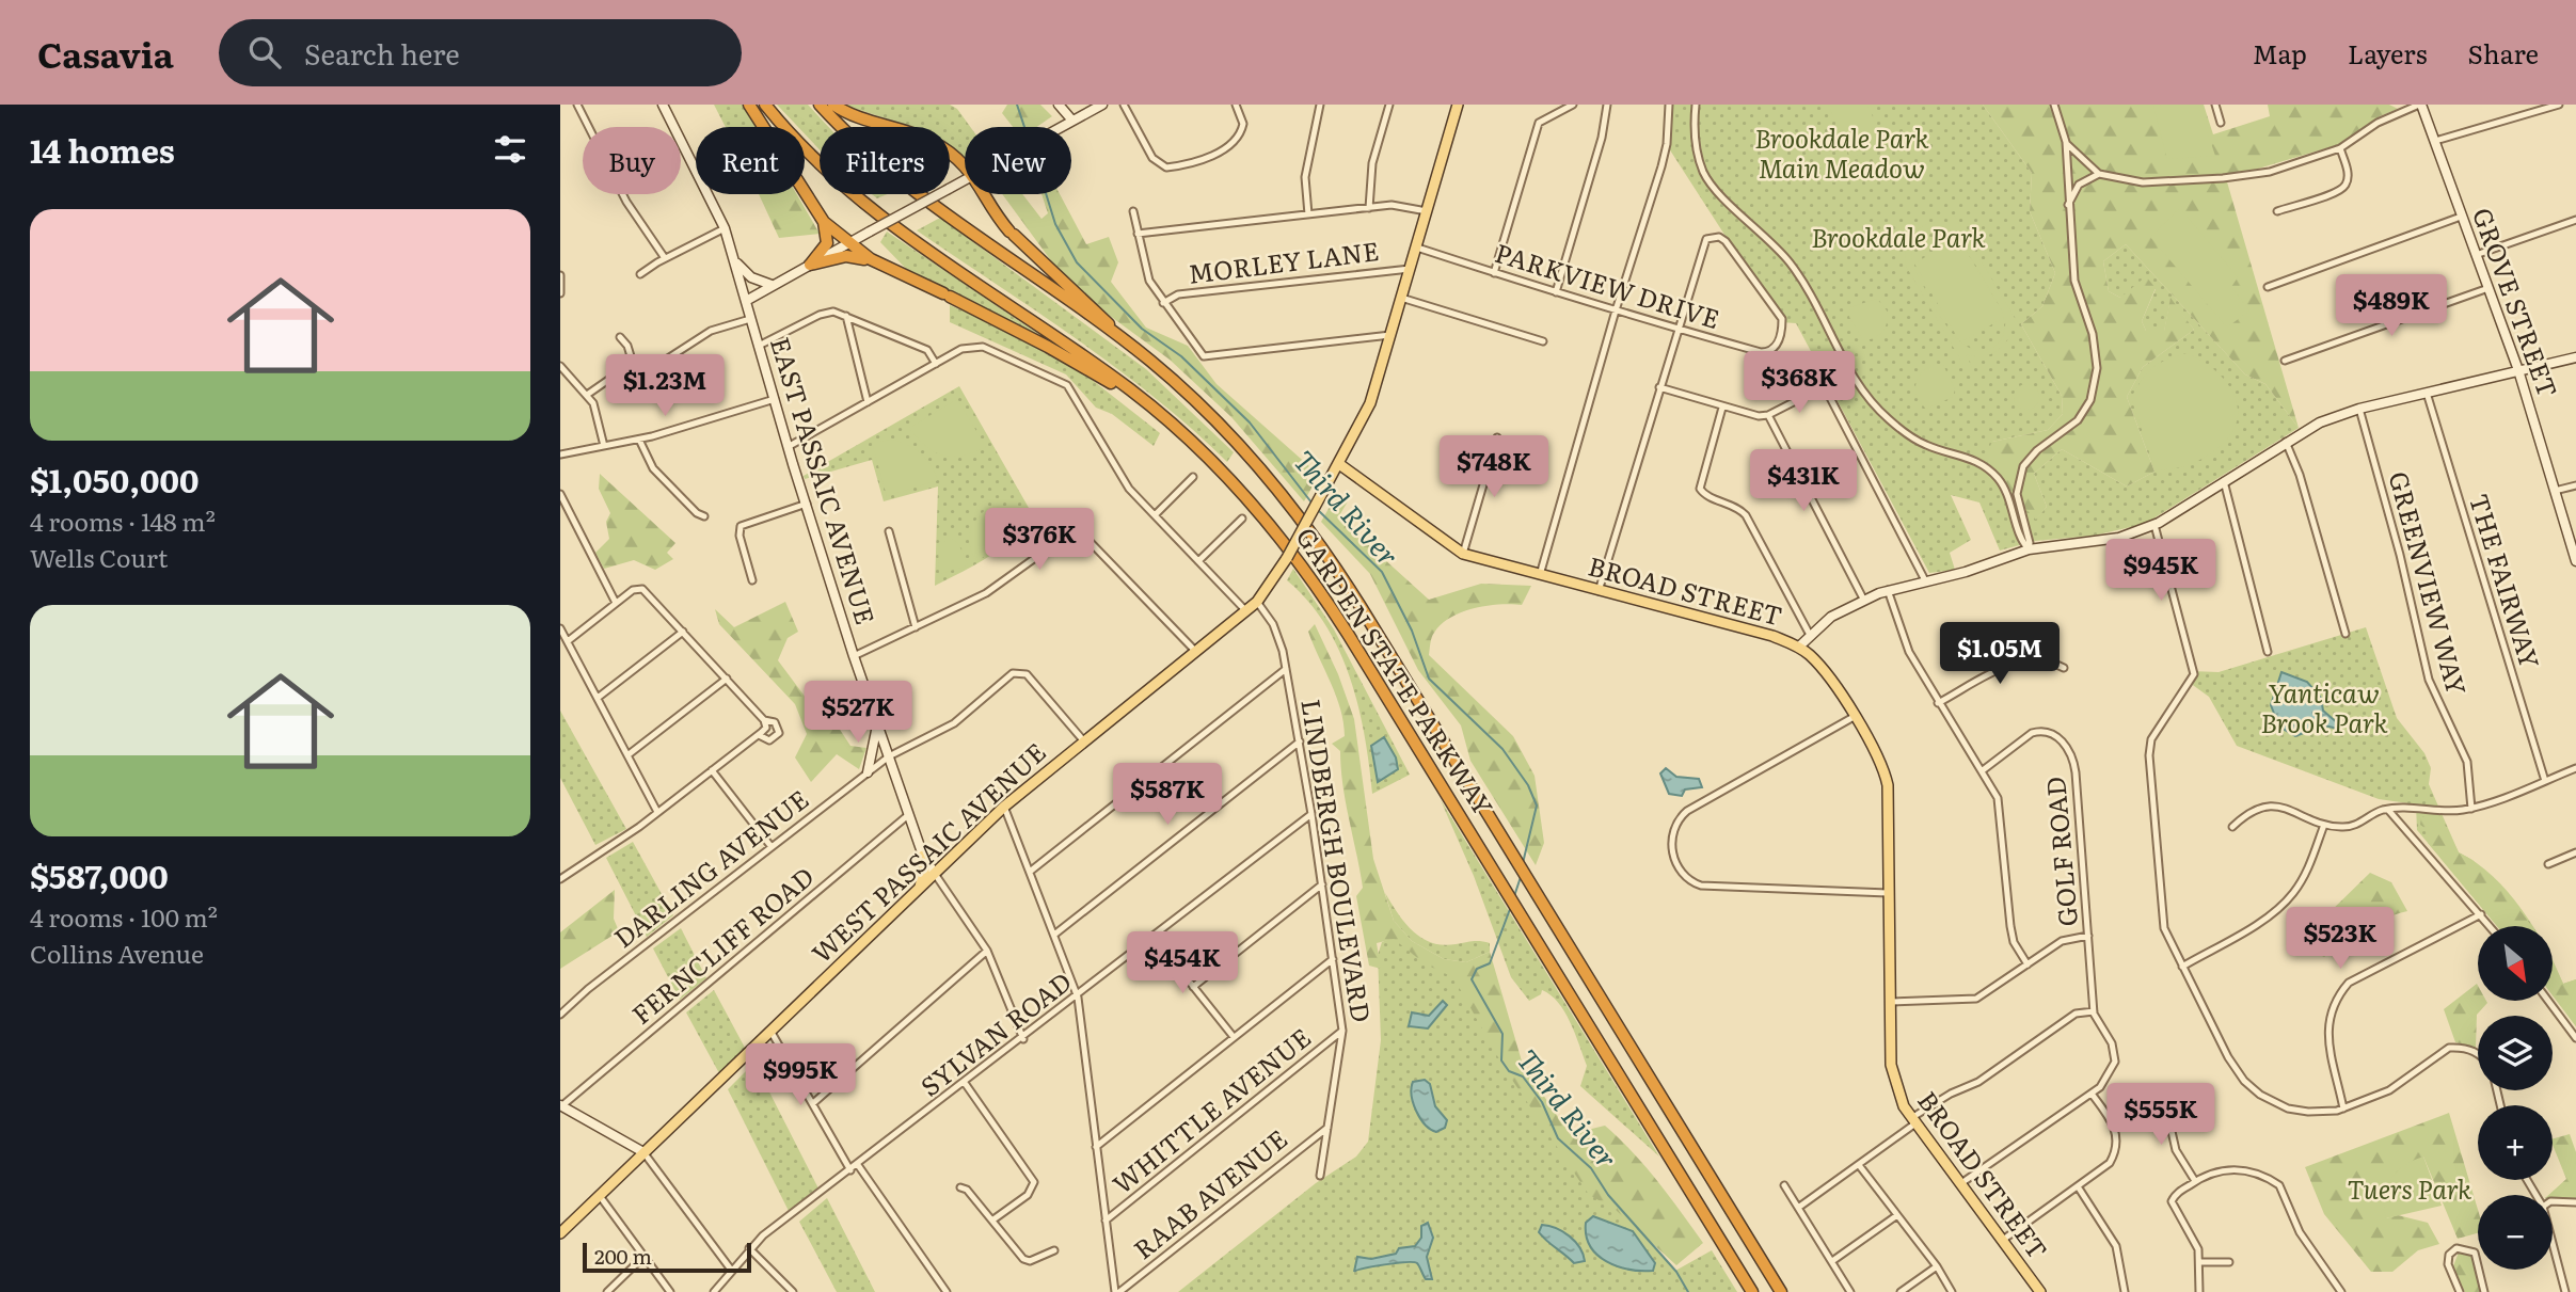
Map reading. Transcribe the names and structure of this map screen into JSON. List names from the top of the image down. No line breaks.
{"streets":{"highway":["GARDEN STATE PARKWAY"],"main road":["GROVE STREET","EAST PASSAIC AVENUE","BROAD STREET","WEST PASSAIC AVENUE"],"street":["MORLEY LANE","PARKVIEW DRIVE","THE FAIRWAY","GREENVIEW WAY","GOLF ROAD","LINDBERGH BOULEVARD","DARLING AVENUE","FERNCLIFF ROAD","SYLVAN ROAD","WHITTLE AVENUE","RAAB AVENUE"]},"crossings":[["EAST PASSAIC AVENUE","WEST PASSAIC AVENUE"],["EAST PASSAIC AVENUE","DARLING AVENUE"],["EAST PASSAIC AVENUE","FERNCLIFF ROAD"],["BROAD STREET","WEST PASSAIC AVENUE"],["WEST PASSAIC AVENUE","LINDBERGH BOULEVARD"],["WEST PASSAIC AVENUE","DARLING AVENUE"],["LINDBERGH BOULEVARD","SYLVAN ROAD"],["LINDBERGH BOULEVARD","WHITTLE AVENUE"],["LINDBERGH BOULEVARD","RAAB AVENUE"]],"water":["Third River"],"parks":["Brookdale Park Main Meadow","Brookdale Park","Yanticaw Brook Park","Tuers Park"],"scale_bar":"200 m","north":"bottom right","page":{"header":"Casavia","search":"Search here","nav":["Map","Layers","Share"],"heading":"14 homes","chip":["Buy","Rent","Filters","New"],"list":[{"name":"$1,050,000","note":"4 rooms · 148 m² · Wells Court"},{"name":"$587,000","note":"4 rooms · 100 m² · Collins Avenue"}],"price":["$489K","$368K","$1.23M","$748K","$431K","$376K","$945K","$1.05M","$527K","$587K","$523K","$454K","$995K","$555K"],"map_buttons":["+","−"],"scale":"200 m"}}
